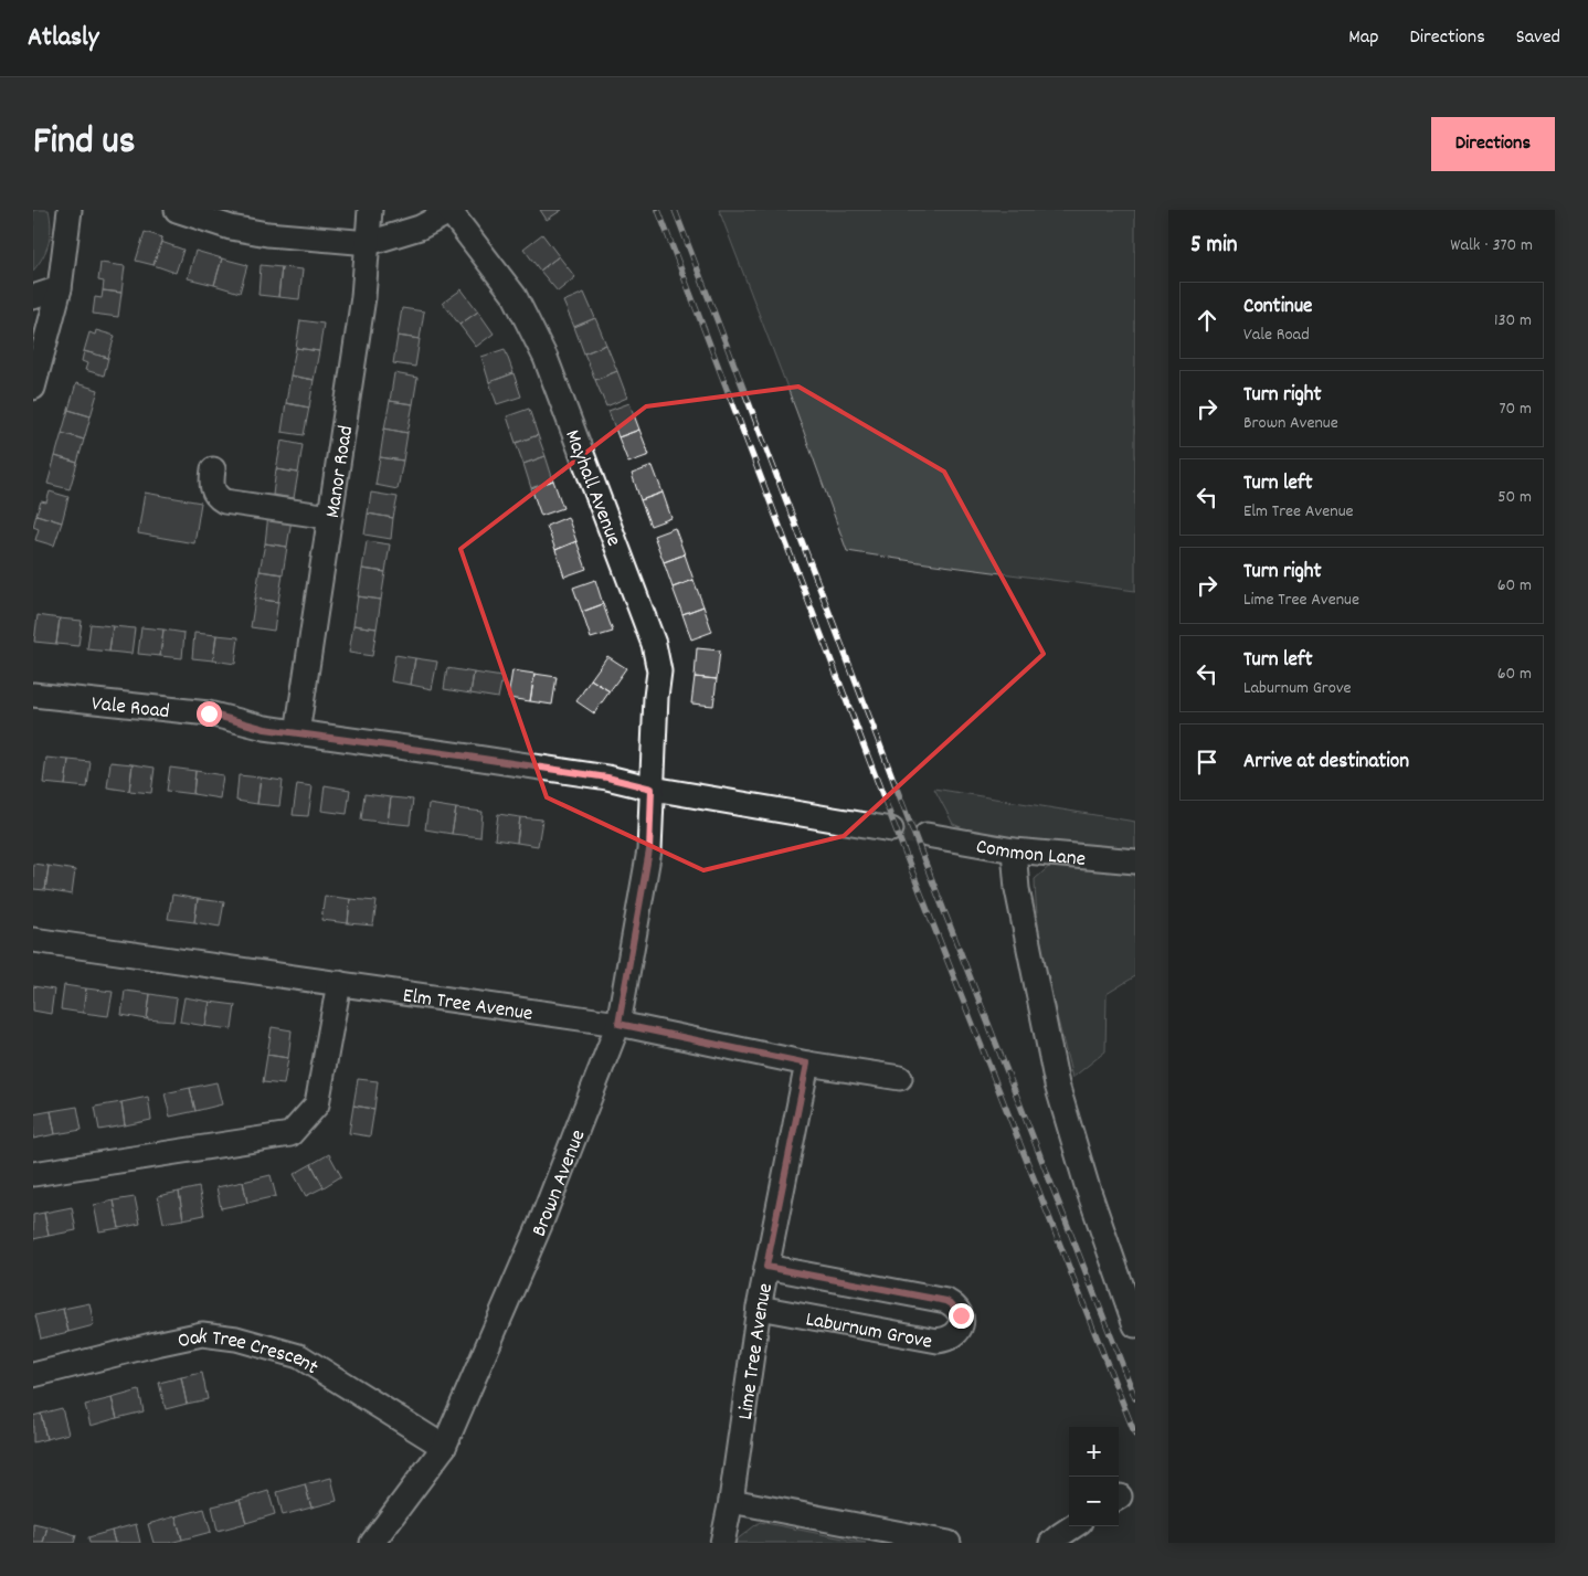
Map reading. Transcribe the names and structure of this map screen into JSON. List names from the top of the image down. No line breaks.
{"streets":{"street":["Manor Road","Mayhall Avenue","Vale Road","Common Lane","Elm Tree Avenue","Brown Avenue","Laburnum Grove","Lime Tree Avenue","Oak Tree Crescent"]},"crossings":[["Manor Road","Vale Road"],["Mayhall Avenue","Vale Road"],["Mayhall Avenue","Brown Avenue"],["Vale Road","Brown Avenue"],["Elm Tree Avenue","Brown Avenue"],["Elm Tree Avenue","Lime Tree Avenue"],["Brown Avenue","Oak Tree Crescent"],["Laburnum Grove","Lime Tree Avenue"]],"page":{"header":"Atlasly","nav":["Map","Directions","Saved"],"title":"Find us","buttons":"Directions","heading":["5 min","Walk · 370 m"],"list":[["Continue","Vale Road","130 m"],["Turn right","Brown Avenue","70 m"],["Turn left","Elm Tree Avenue","50 m"],["Turn right","Lime Tree Avenue","60 m"],["Turn left","Laburnum Grove","60 m"],"Arrive at destination"],"map_buttons":["+","−"]}}
